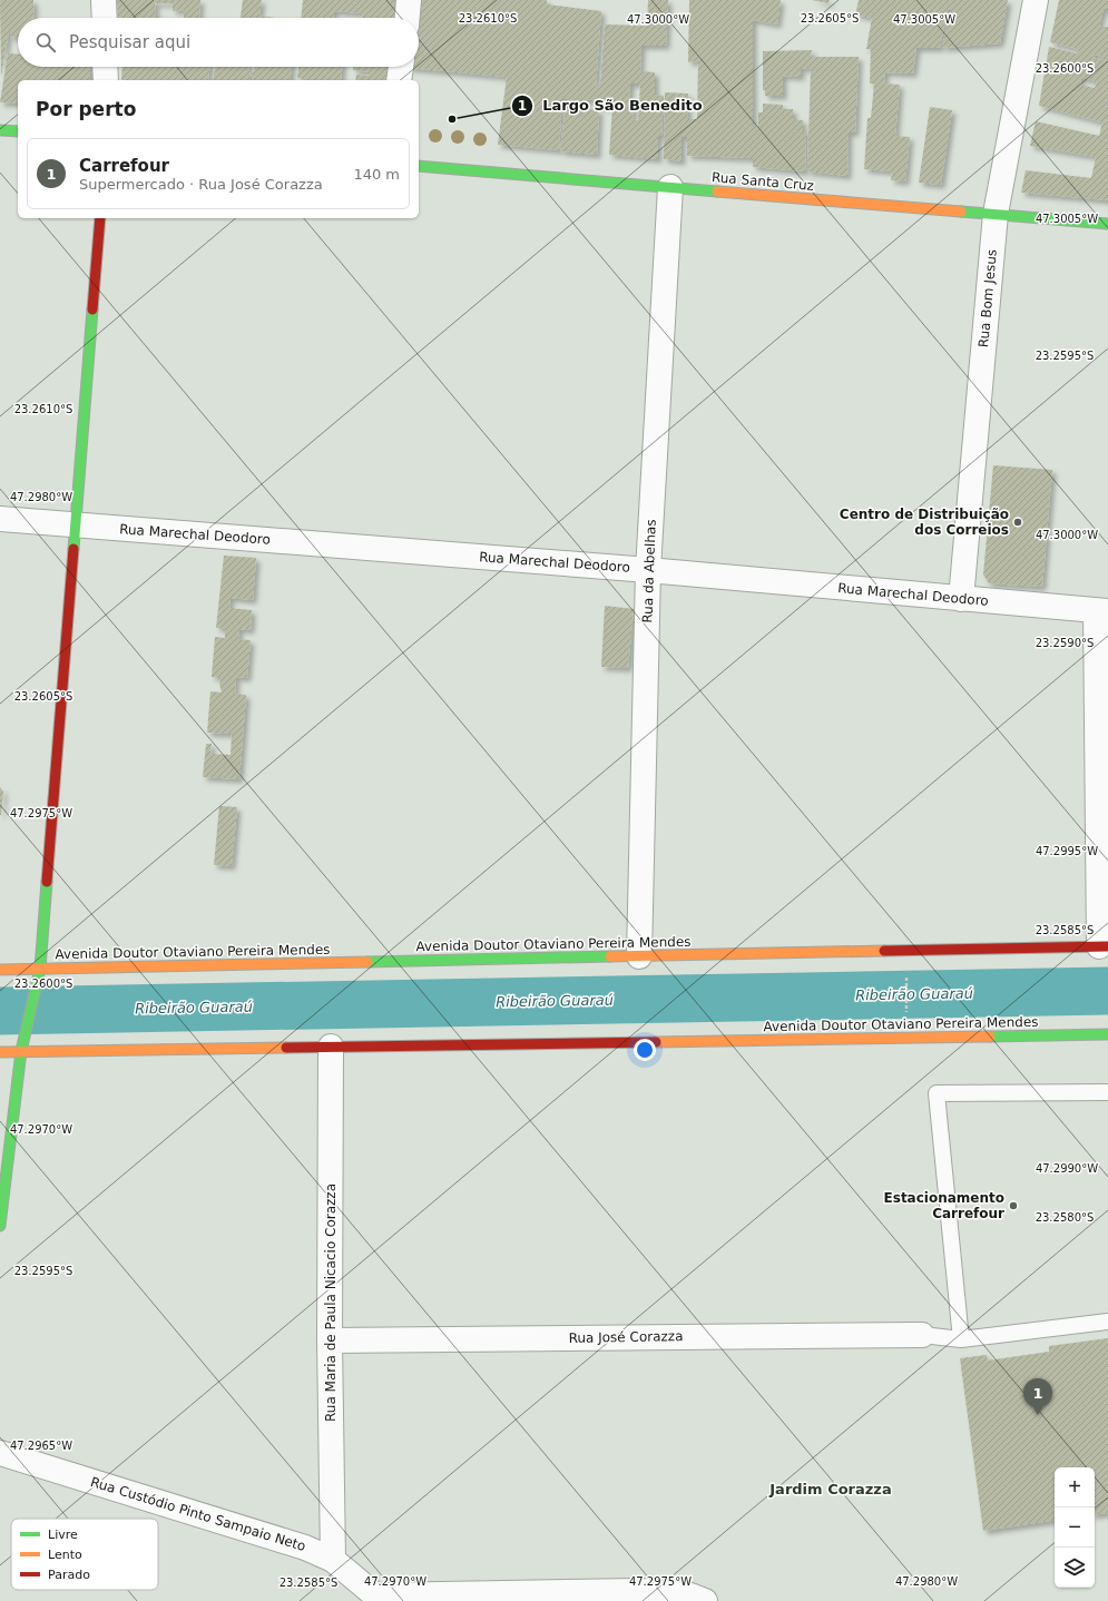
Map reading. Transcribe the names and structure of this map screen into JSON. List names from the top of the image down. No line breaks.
{"streets":{"main road":["Rua Santa Cruz","Avenida Doutor Otaviano Pereira Mendes"],"street":["Rua Bom Jesus","Rua Marechal Deodoro","Rua da Abelhas","Rua Maria de Paula Nicacio Corazza","Rua José Corazza","Rua Custódio Pinto Sampaio Neto"]},"crossings":[["Rua Santa Cruz","Rua Bom Jesus"],["Rua Santa Cruz","Rua da Abelhas"],["Rua Bom Jesus","Rua Marechal Deodoro"],["Rua Marechal Deodoro","Rua da Abelhas"],["Rua da Abelhas","Avenida Doutor Otaviano Pereira Mendes"],["Avenida Doutor Otaviano Pereira Mendes","Rua Maria de Paula Nicacio Corazza"],["Rua Maria de Paula Nicacio Corazza","Rua José Corazza"],["Rua Maria de Paula Nicacio Corazza","Rua Custódio Pinto Sampaio Neto"]],"districts":["Jardim Corazza"],"water":["Ribeirão Guaraú"],"places":["Largo São Benedito","Centro de Distribuição dos Correios","Estacionamento Carrefour"],"legend":["Livre","Lento","Parado"],"page":{"search":"Pesquisar aqui","heading":"Por perto","list":[{"mark":"1","name":"Carrefour","note":"Supermercado · Rua José Corazza","value":"140 m"}],"pins":"1","map_buttons":["+","−"]},"coordinates":["23.2605°S","23.2610°S","47.3000°W","47.3005°W","23.2600°S","23.2595°S","47.2980°W","23.2590°S","47.2975°W","47.2995°W","23.2585°S","47.2970°W","47.2990°W","23.2580°S","47.2965°W"]}
